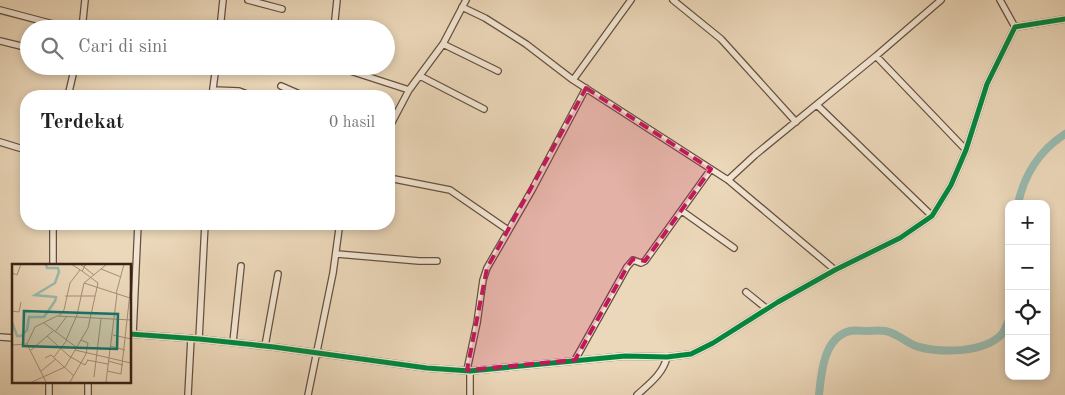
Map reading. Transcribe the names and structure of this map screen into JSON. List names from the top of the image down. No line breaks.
{"page":{"search":"Cari di sini","heading":["Terdekat","0 hasil"],"map_buttons":["+","−"]}}
